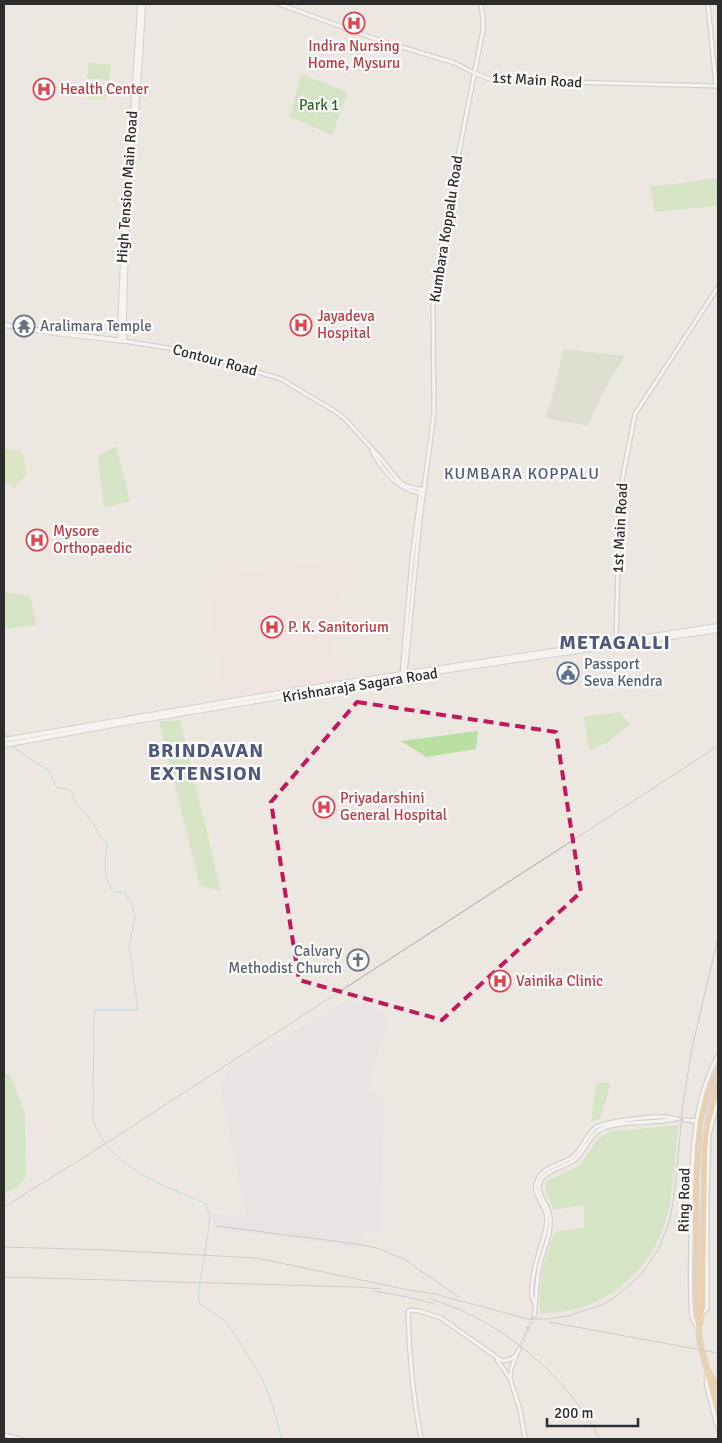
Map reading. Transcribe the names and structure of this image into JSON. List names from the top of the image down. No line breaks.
{"streets":{"highway":["Ring Road"],"main road":["High Tension Main Road","Contour Road","Krishnaraja Sagara Road"],"street":["1st Main Road","Kumbara Koppalu Road"]},"crossings":[["1st Main Road","Kumbara Koppalu Road"],["1st Main Road","Krishnaraja Sagara Road"],["High Tension Main Road","Contour Road"],["Kumbara Koppalu Road","Contour Road"],["Kumbara Koppalu Road","Krishnaraja Sagara Road"]],"districts":["KUMBARA KOPPALU","METAGALLI","BRINDAVAN EXTENSION"],"parks":["Park 1"],"places":{"hospital":["Indira Nursing Home, Mysuru","Health Center","Jayadeva Hospital","Mysore Orthopaedic","P. K. Sanitorium","Priyadarshini General Hospital","Vainika Clinic"],"temple":["Aralimara Temple"],"public building":["Passport Seva Kendra"],"church":["Calvary Methodist Church"]},"scale_bar":"200 m"}
